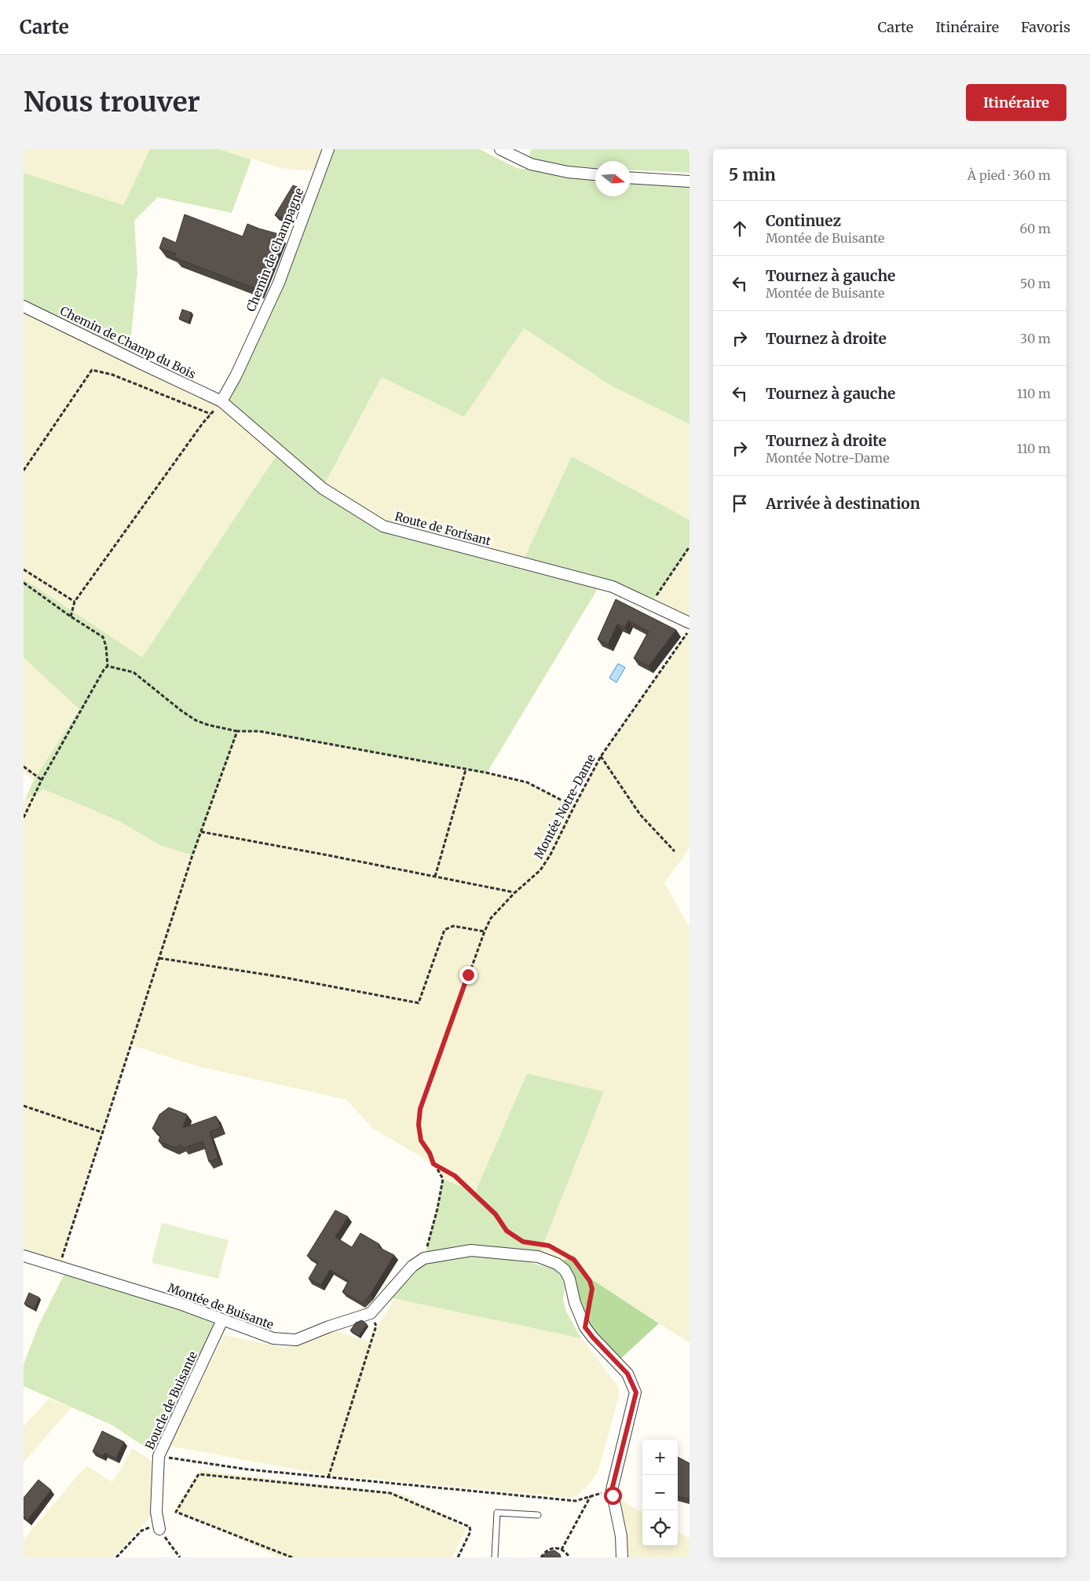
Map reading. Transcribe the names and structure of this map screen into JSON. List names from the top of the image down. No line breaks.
{"streets":{"street":["Chemin de Champagne","Chemin de Champ du Bois","Route de Forisant","Montée de Buisante","Boucle de Buisante"],"path":["Montée Notre-Dame"]},"crossings":[["Chemin de Champagne","Chemin de Champ du Bois"],["Chemin de Champagne","Route de Forisant"],["Chemin de Champ du Bois","Route de Forisant"],["Montée de Buisante","Boucle de Buisante"]],"north":"right","page":{"header":"Carte","nav":["Carte","Itinéraire","Favoris"],"buttons":"Itinéraire","title":"Nous trouver","heading":["5 min","À pied · 360 m"],"list":[["Continuez","Montée de Buisante","60 m"],["Tournez à gauche","Montée de Buisante","50 m"],["Tournez à droite","30 m"],["Tournez à gauche","110 m"],["Tournez à droite","Montée Notre-Dame","110 m"],"Arrivée à destination"],"map_buttons":["+","−"]}}
